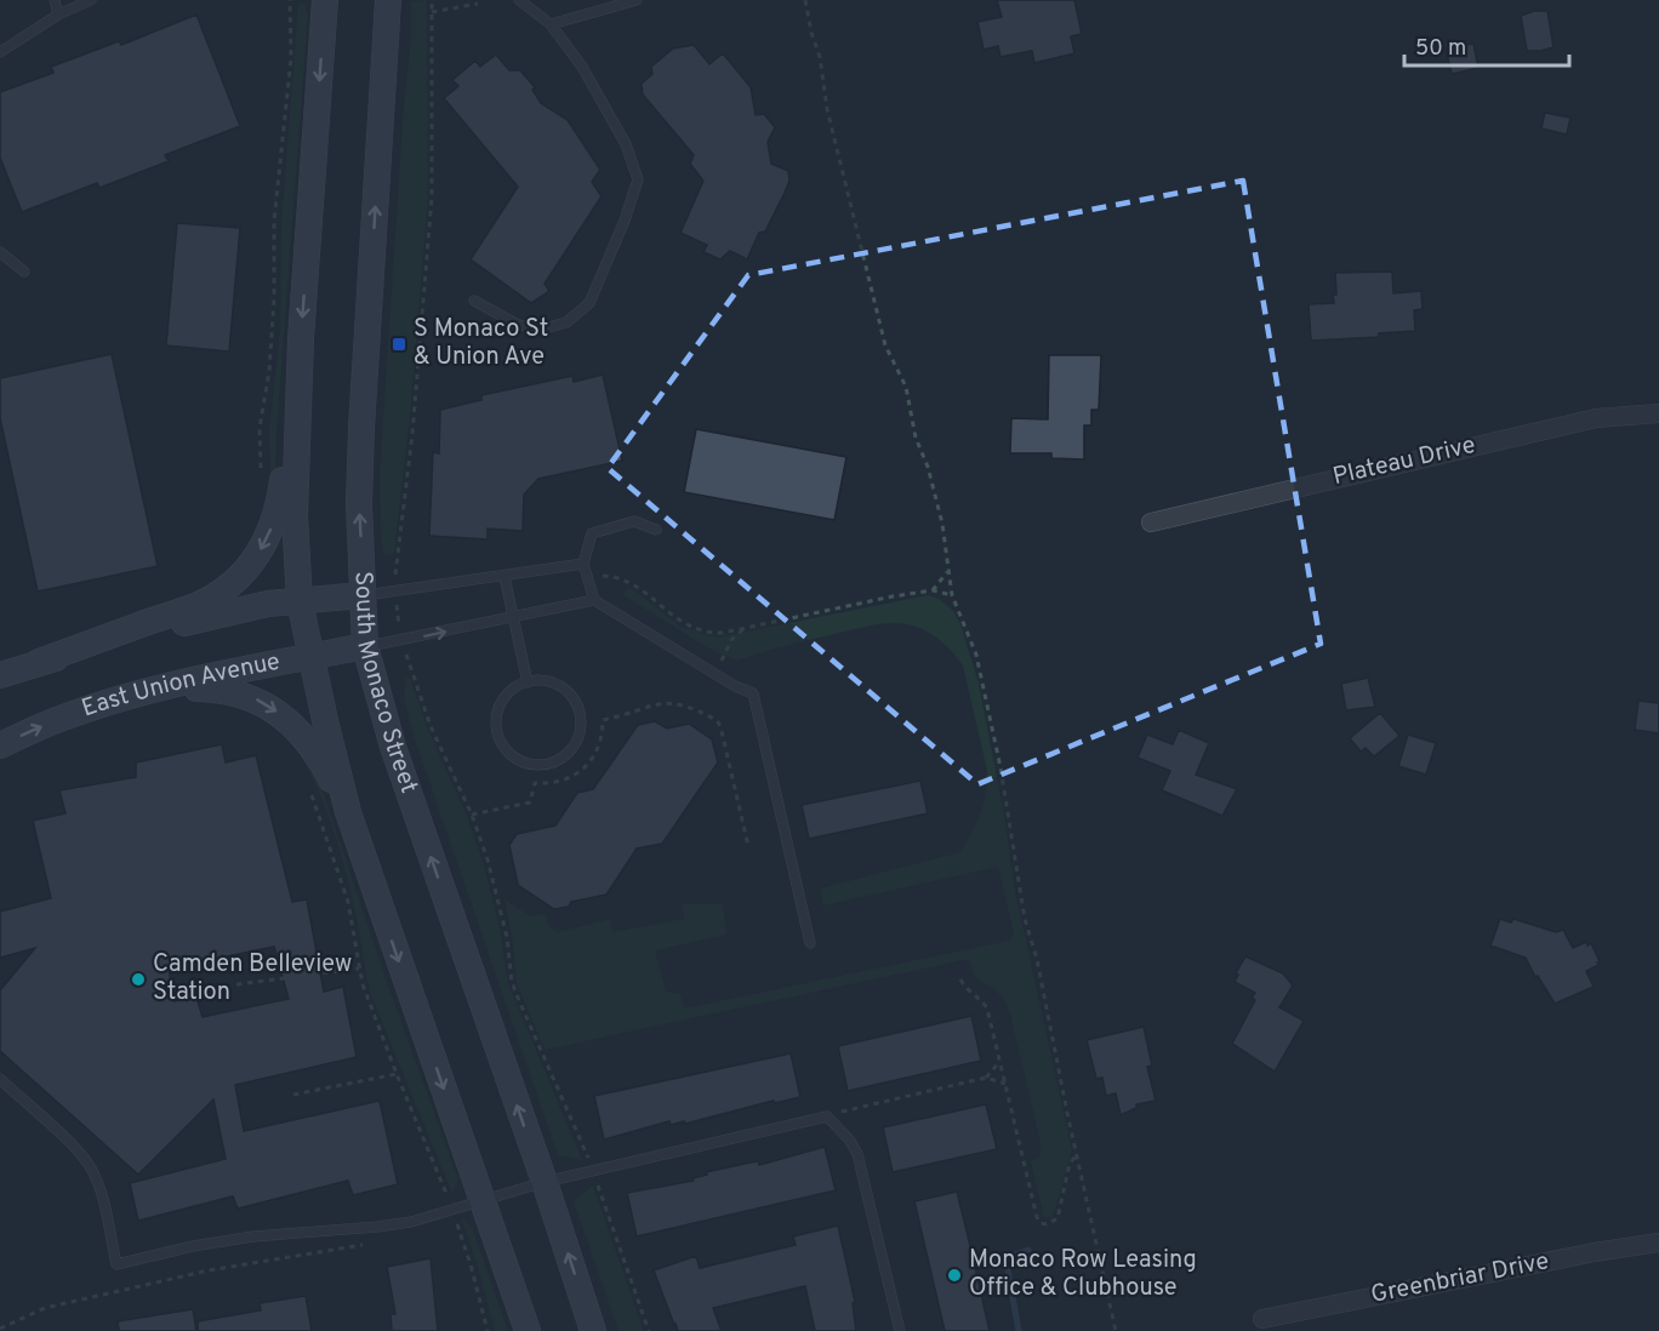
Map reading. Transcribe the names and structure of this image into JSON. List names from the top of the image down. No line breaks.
{"streets":{"main road":["South Monaco Street","East Union Avenue"],"street":["Plateau Drive","Greenbriar Drive"]},"crossings":[["South Monaco Street","East Union Avenue"]],"places":{"transit":["S Monaco St & Union Ave"],"other":["Camden Belleview Station","Monaco Row Leasing Office & Clubhouse"]},"scale_bar":"50 m"}
